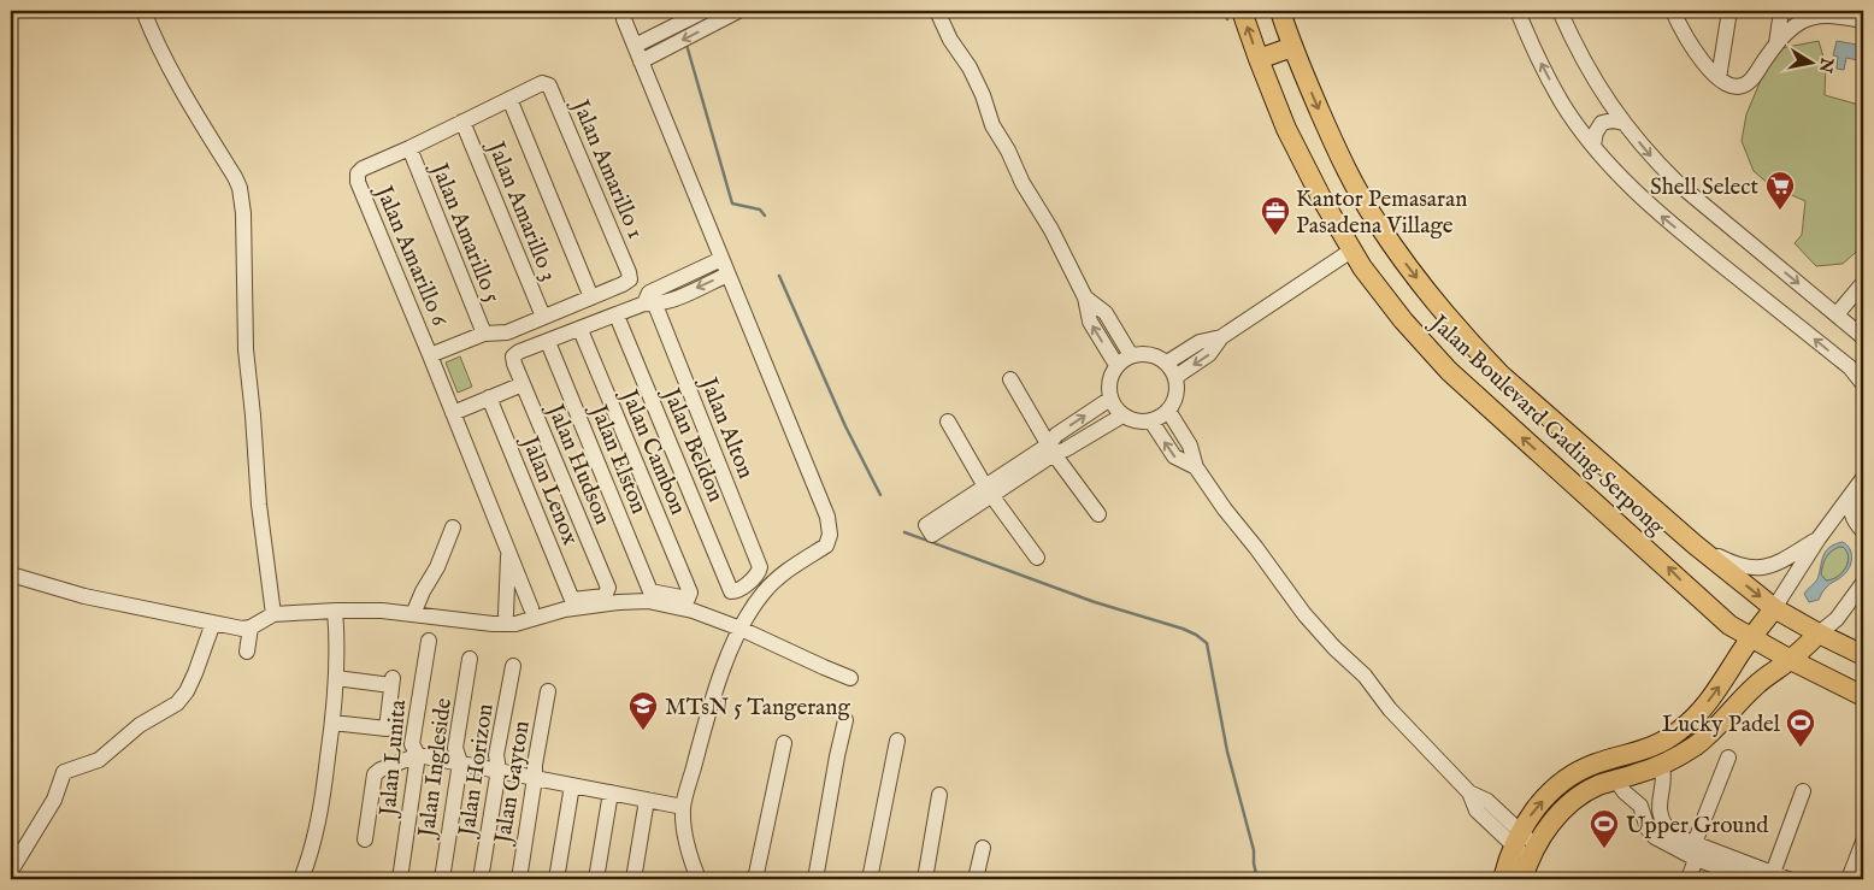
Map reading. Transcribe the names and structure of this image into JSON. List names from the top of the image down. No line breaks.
{"streets":{"main road":["Jalan Boulevard Gading Serpong"],"street":["Jalan Amarillo 1","Jalan Amarillo 3","Jalan Amarillo 5","Jalan Amarillo 6","Jalan Alton","Jalan Beldon","Jalan Cambon","Jalan Elston","Jalan Hudson","Jalan Lenox","Jalan Lunita","Jalan Ingleside","Jalan Horizon","Jalan Gayton"]},"crossings":[["Jalan Amarillo 1","Jalan Beldon"],["Jalan Amarillo 5","Jalan Amarillo 6"],["Jalan Alton","Jalan Beldon"],["Jalan Cambon","Jalan Elston"],["Jalan Elston","Jalan Hudson"],["Jalan Hudson","Jalan Lenox"]],"places":{"supermarket":["Shell Select"],"office":["Kantor Pemasaran Pasadena Village"],"school or university":["MTsN 5 Tangerang"],"sports":["Lucky Padel","Upper Ground"]},"north":"right"}
